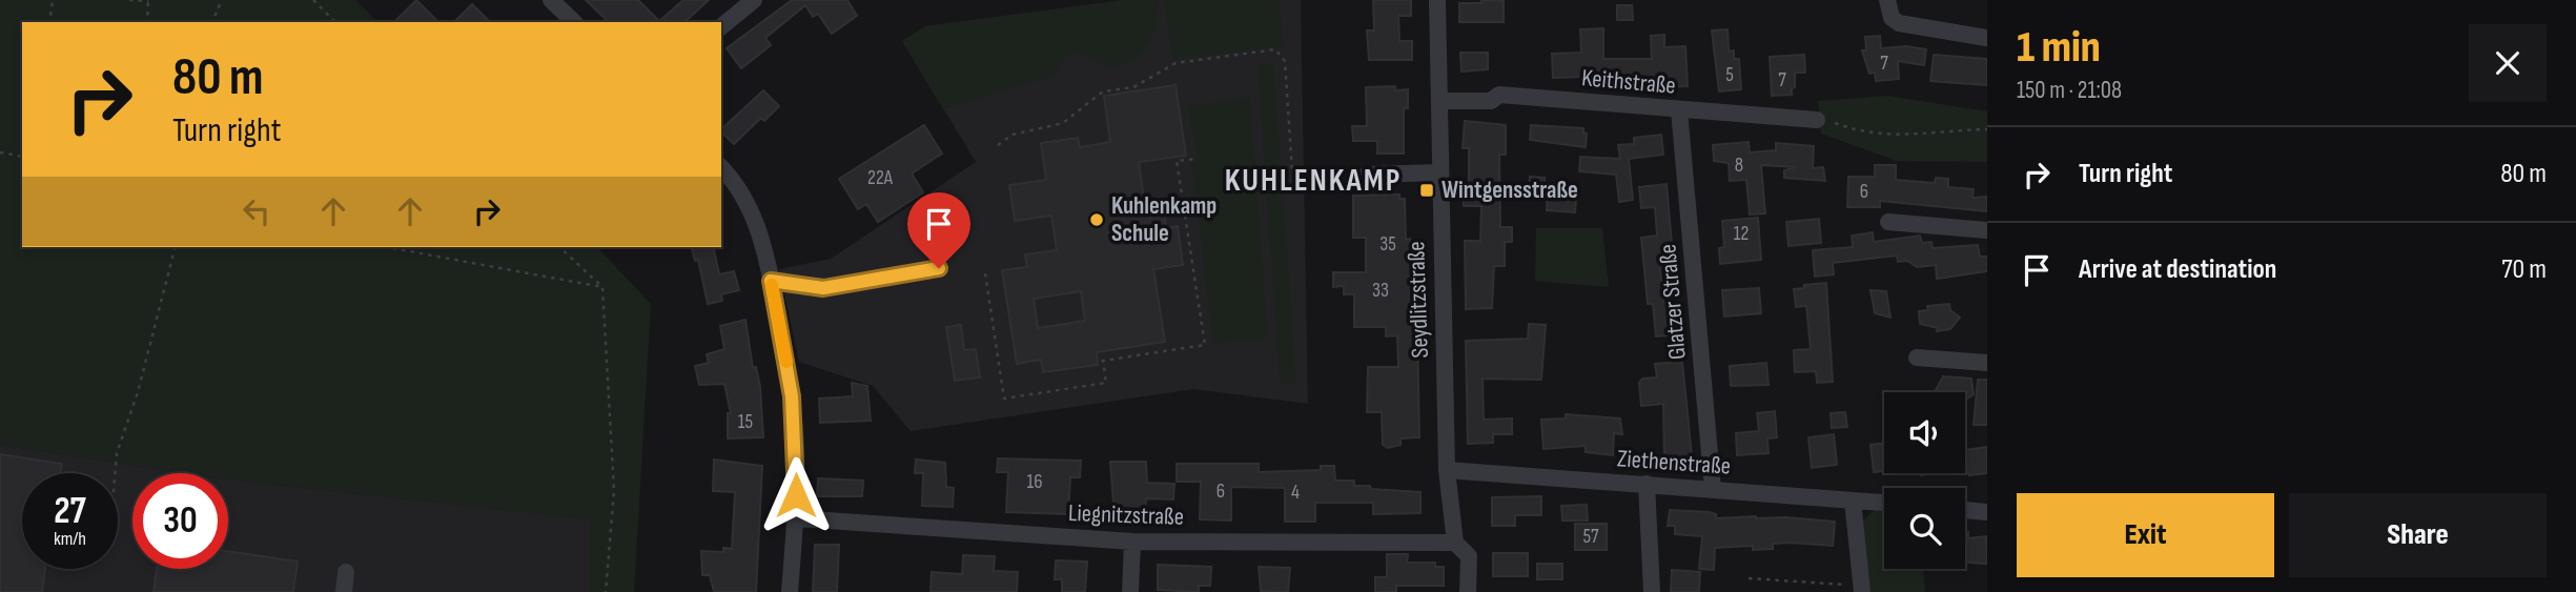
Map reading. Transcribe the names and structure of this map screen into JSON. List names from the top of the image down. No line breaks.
{"streets":{"street":["Keithstraße","Seydlitzstraße","Glatzer Straße","Ziethenstraße","Liegnitzstraße"]},"crossings":[["Keithstraße","Seydlitzstraße"],["Keithstraße","Glatzer Straße"],["Seydlitzstraße","Ziethenstraße"],["Seydlitzstraße","Liegnitzstraße"],["Glatzer Straße","Ziethenstraße"]],"districts":["KUHLENKAMP"],"places":{"transit":["Wintgensstraße"],"other":["Kuhlenkamp Schule"]},"house_numbers":["7","5","7","8","22A","6","12","35","33","15","16","6","4","57"],"page":{"heading":["1 min","150 m · 21:08"],"turn":["80 m","Turn right"],"list":[{"name":"Turn right","value":"80 m"},{"name":"Arrive at destination","value":"70 m"}],"speed":"27 km/h","limit":"30","buttons":["Exit","Share"]}}
